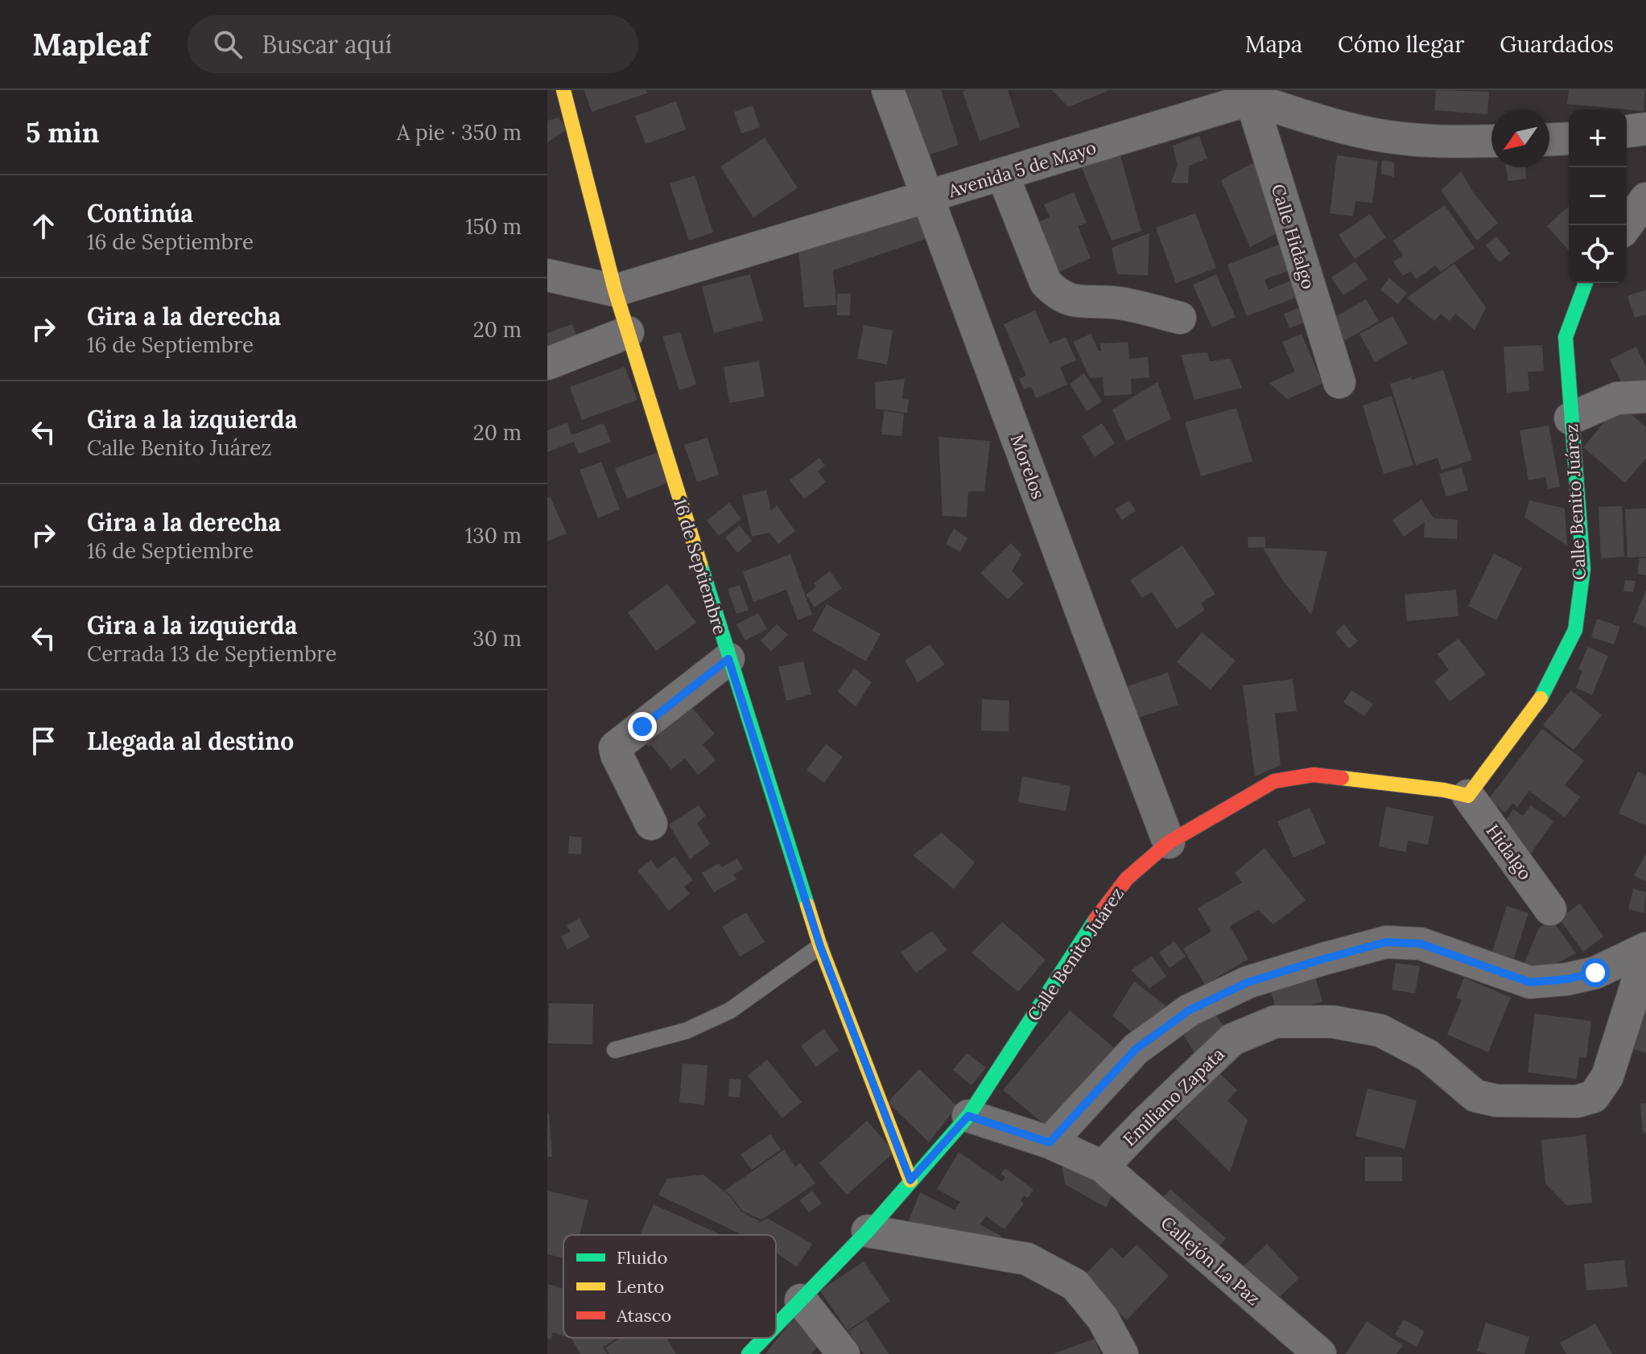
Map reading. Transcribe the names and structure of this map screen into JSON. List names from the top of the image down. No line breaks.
{"streets":{"street":["Avenida 5 de Mayo","Calle Hidalgo","Morelos","Calle Benito Juárez","16 de Septiembre","Hidalgo","Emiliano Zapata","Callejón La Paz"]},"crossings":[["Avenida 5 de Mayo","Calle Hidalgo"],["Avenida 5 de Mayo","Morelos"],["Avenida 5 de Mayo","16 de Septiembre"],["Morelos","Calle Benito Juárez"],["Calle Benito Juárez","16 de Septiembre"],["Calle Benito Juárez","Hidalgo"],["Emiliano Zapata","Callejón La Paz"]],"legend":["Fluido","Lento","Atasco"],"north":"bottom left","page":{"header":"Mapleaf","search":"Buscar aquí","nav":["Mapa","Cómo llegar","Guardados"],"heading":["5 min","A pie · 350 m"],"map_buttons":["+","−"],"list":[["Continúa","16 de Septiembre","150 m"],["Gira a la derecha","16 de Septiembre","20 m"],["Gira a la izquierda","Calle Benito Juárez","20 m"],["Gira a la derecha","16 de Septiembre","130 m"],["Gira a la izquierda","Cerrada 13 de Septiembre","30 m"],"Llegada al destino"]}}
